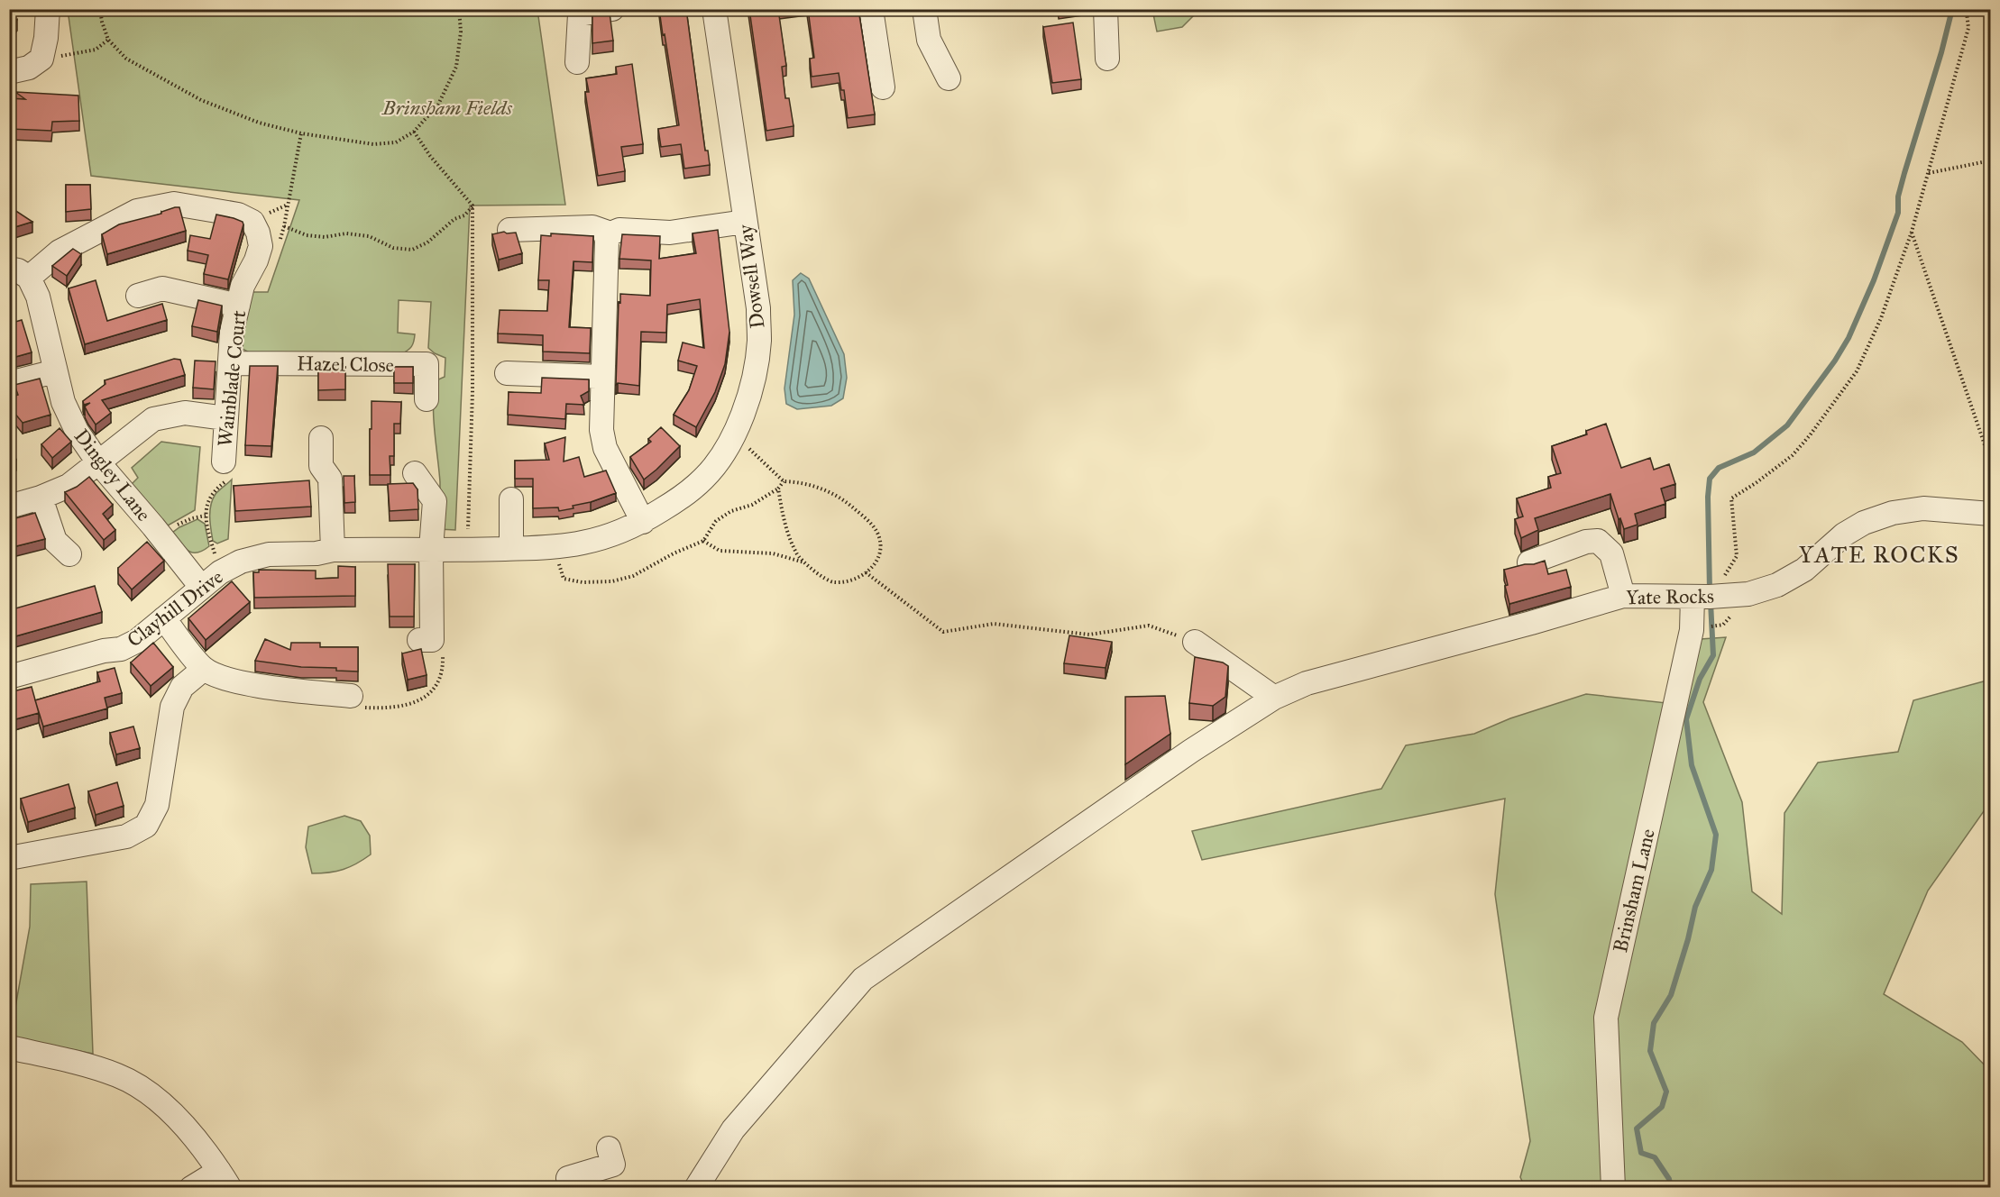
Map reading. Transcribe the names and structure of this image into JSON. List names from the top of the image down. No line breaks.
{"streets":{"street":["Dowsell Way","Hazel Close","Wainblade Court","Dingley Lane","Yate Rocks","Clayhill Drive","Brinsham Lane"]},"crossings":[["Dowsell Way","Clayhill Drive"],["Hazel Close","Wainblade Court"],["Wainblade Court","Dingley Lane"],["Dingley Lane","Clayhill Drive"],["Yate Rocks","Brinsham Lane"]],"districts":["YATE ROCKS"],"parks":["Brinsham Fields"]}
